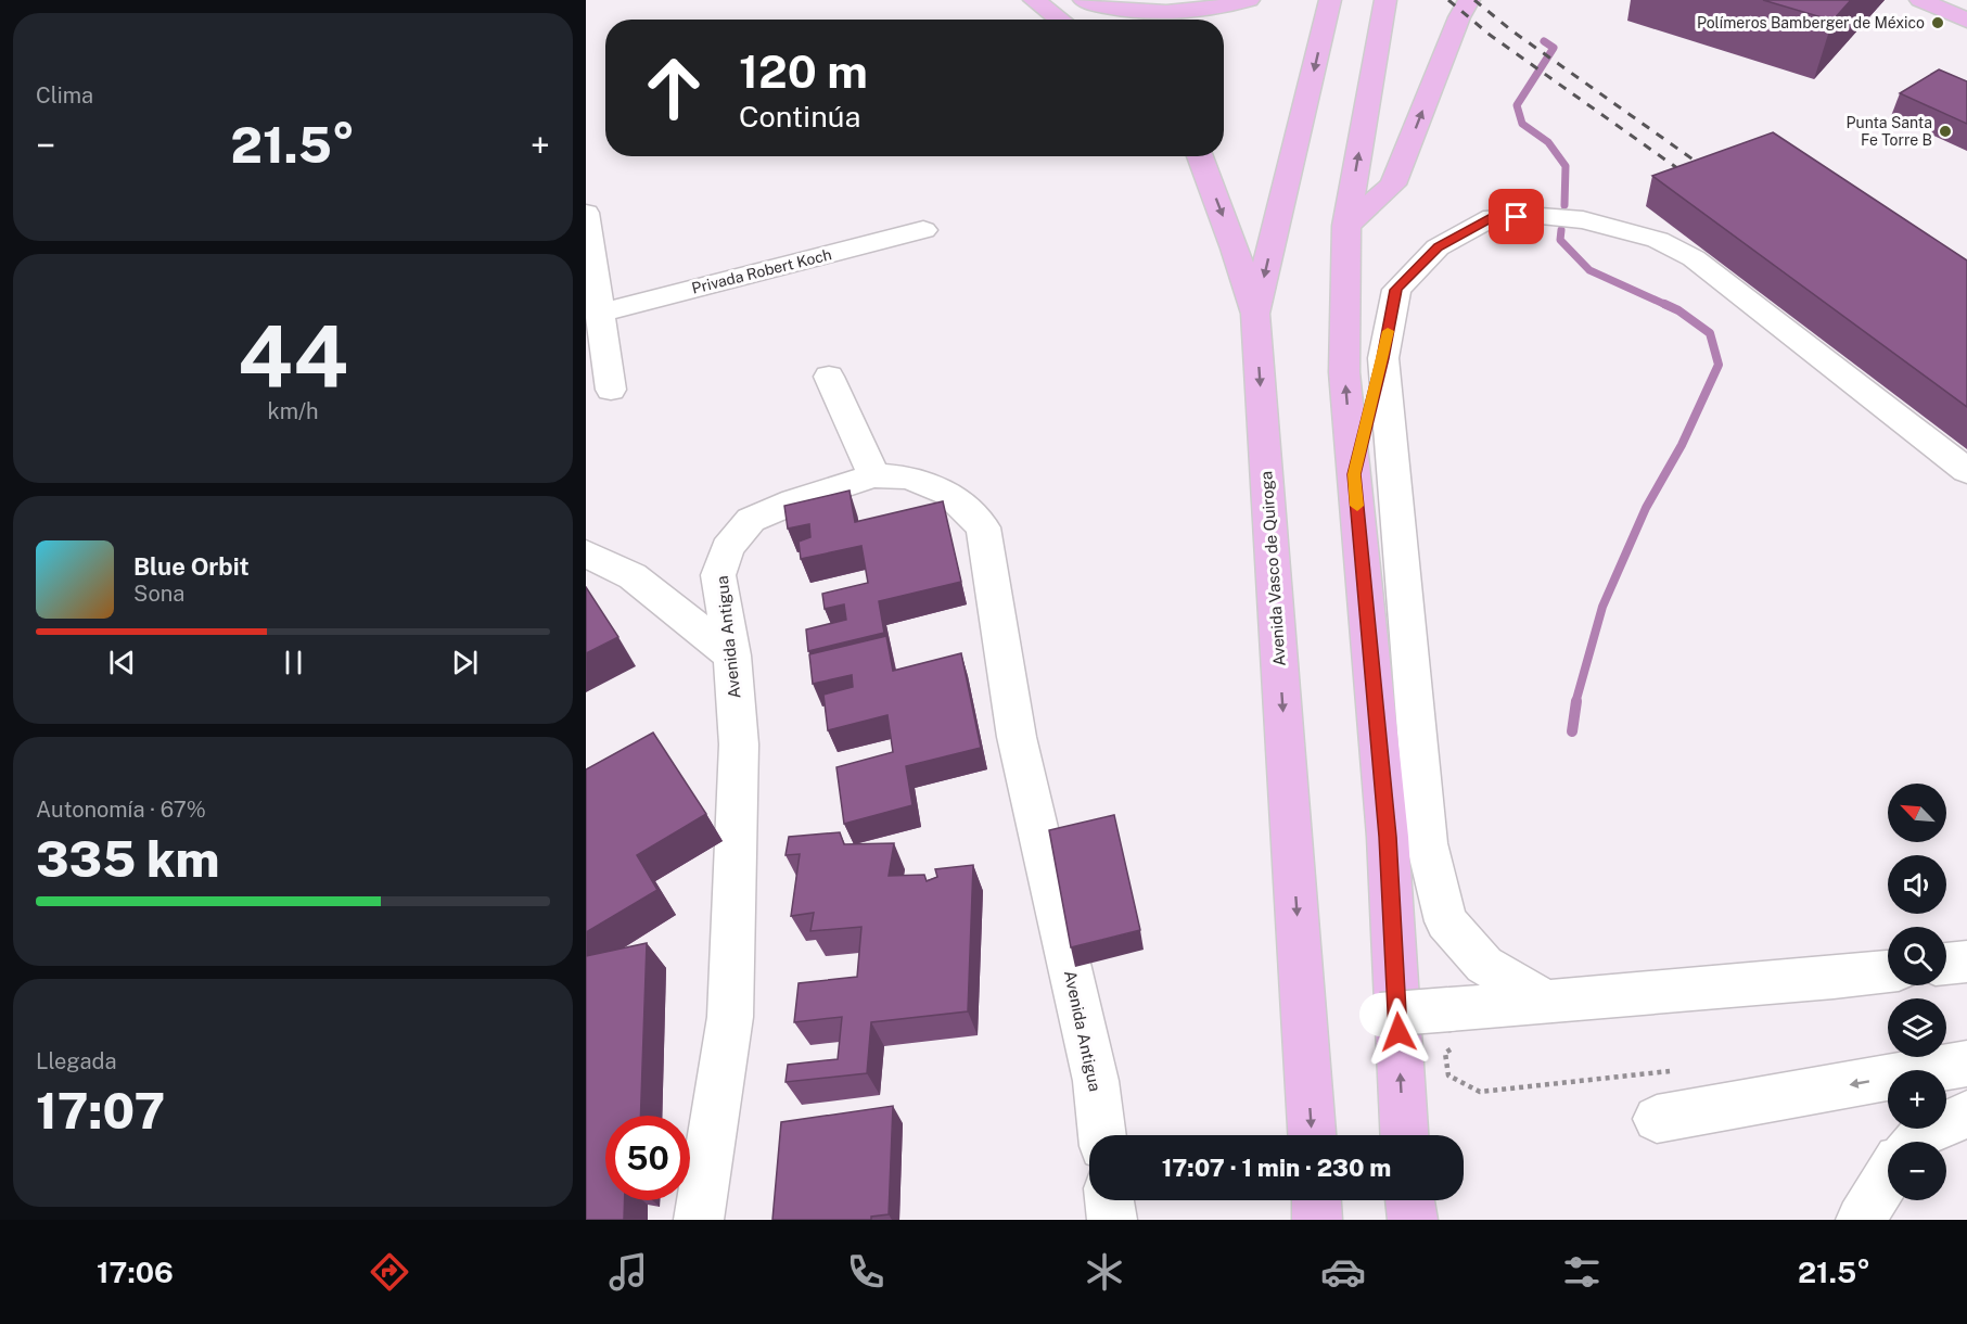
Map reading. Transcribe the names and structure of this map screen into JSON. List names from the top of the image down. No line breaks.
{"streets":{"main road":["Avenida Vasco de Quiroga"],"street":["Privada Robert Koch","Avenida Antigua"]},"places":["Polímeros Bamberger de México","Punta Santa Fe Torre B"],"north":"top left","page":{"tile":["Clima",["44","km/h"],["Autonomía · 67%","335 km"],["Llegada","17:07"]],"turn":["120 m","Continúa"],"heat":["−","21.5°","+"],"song":["Blue Orbit","Sona"],"map_buttons":["+","−"],"limit":"50","trip":"17:07 · 1 min · 230 m","tabs":["17:06","21.5°"]}}
